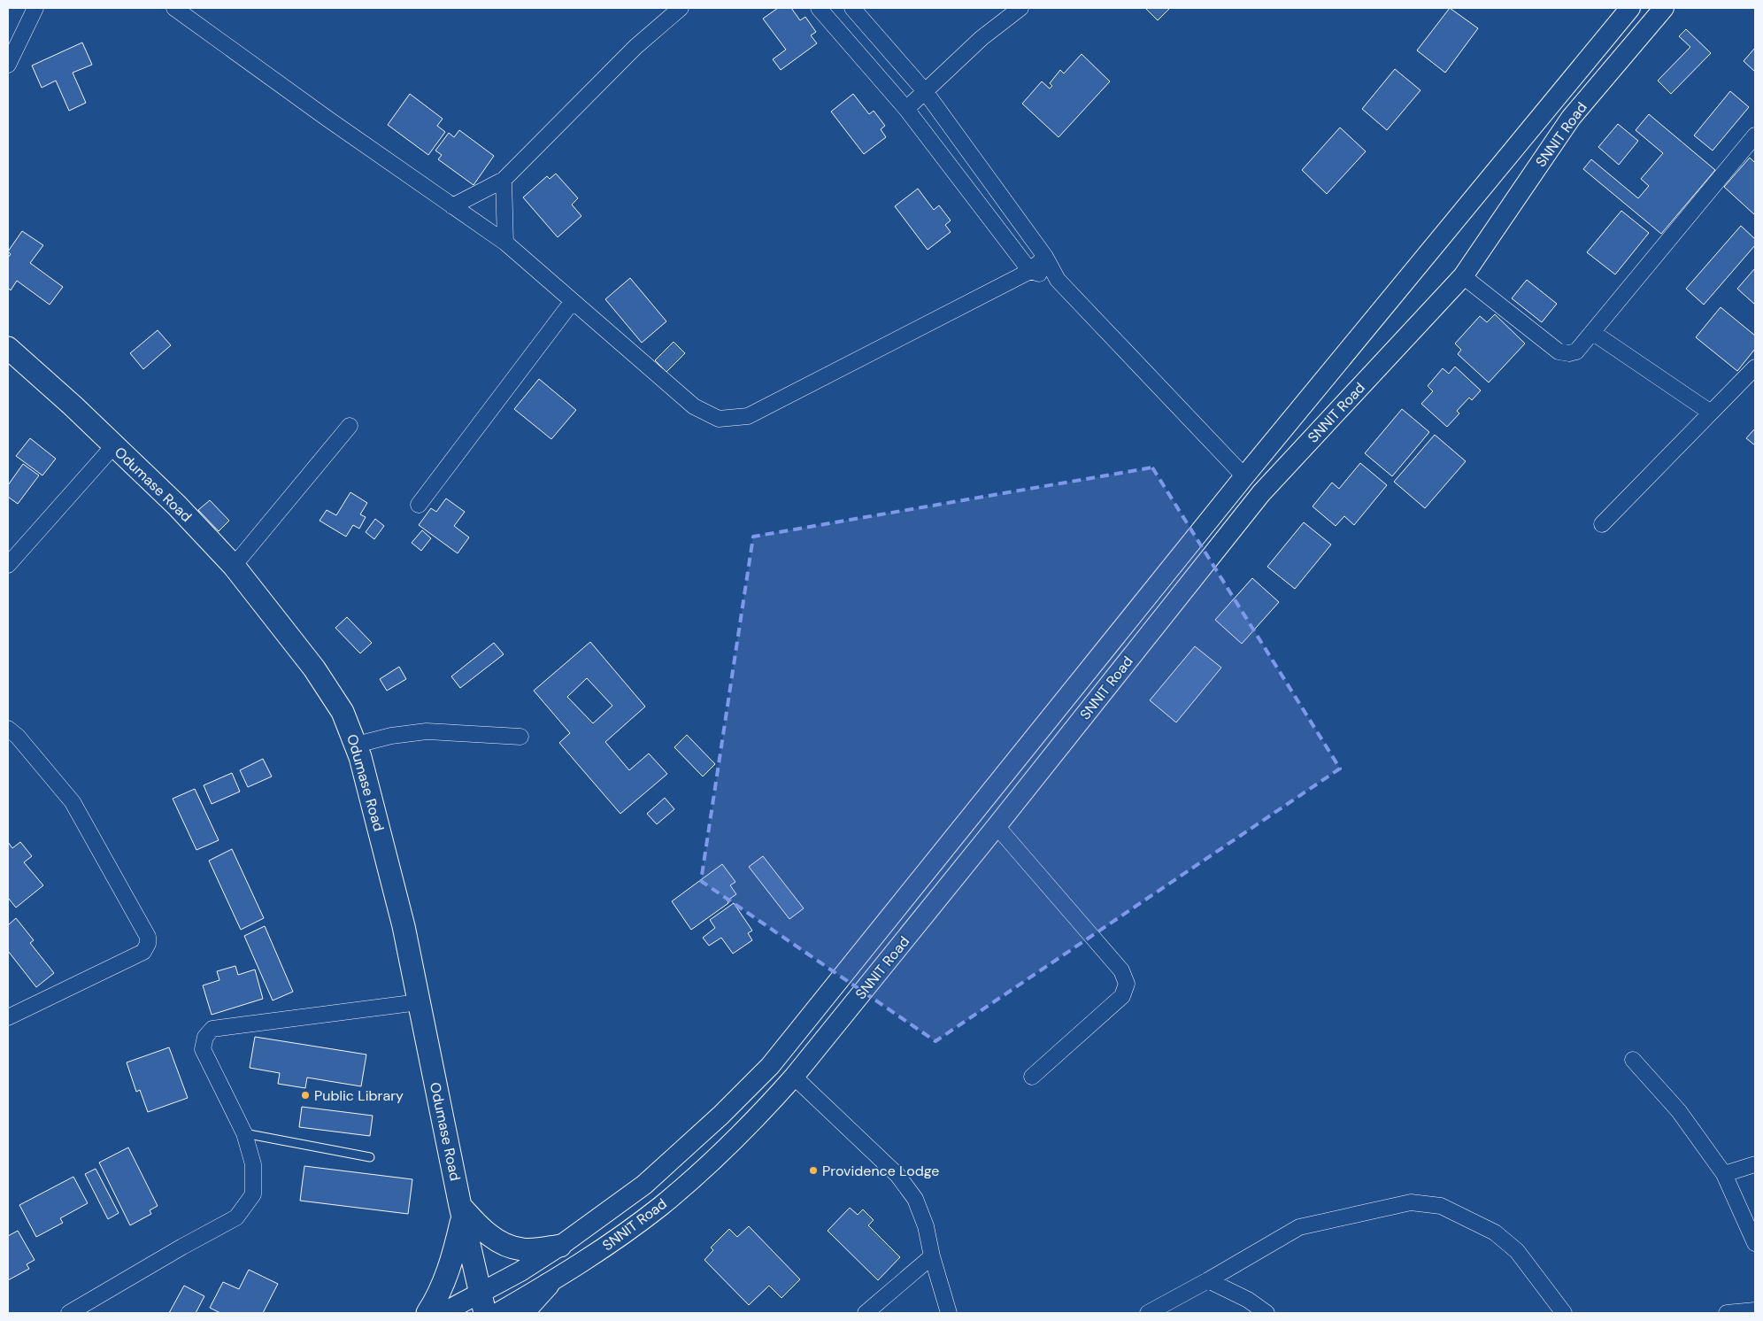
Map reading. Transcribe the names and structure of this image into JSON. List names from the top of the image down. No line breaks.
{"streets":{"main road":["Odumase Road"],"street":["SNNIT Road"]},"crossings":[["SNNIT Road","Odumase Road"]],"places":["Public Library","Providence Lodge"]}
